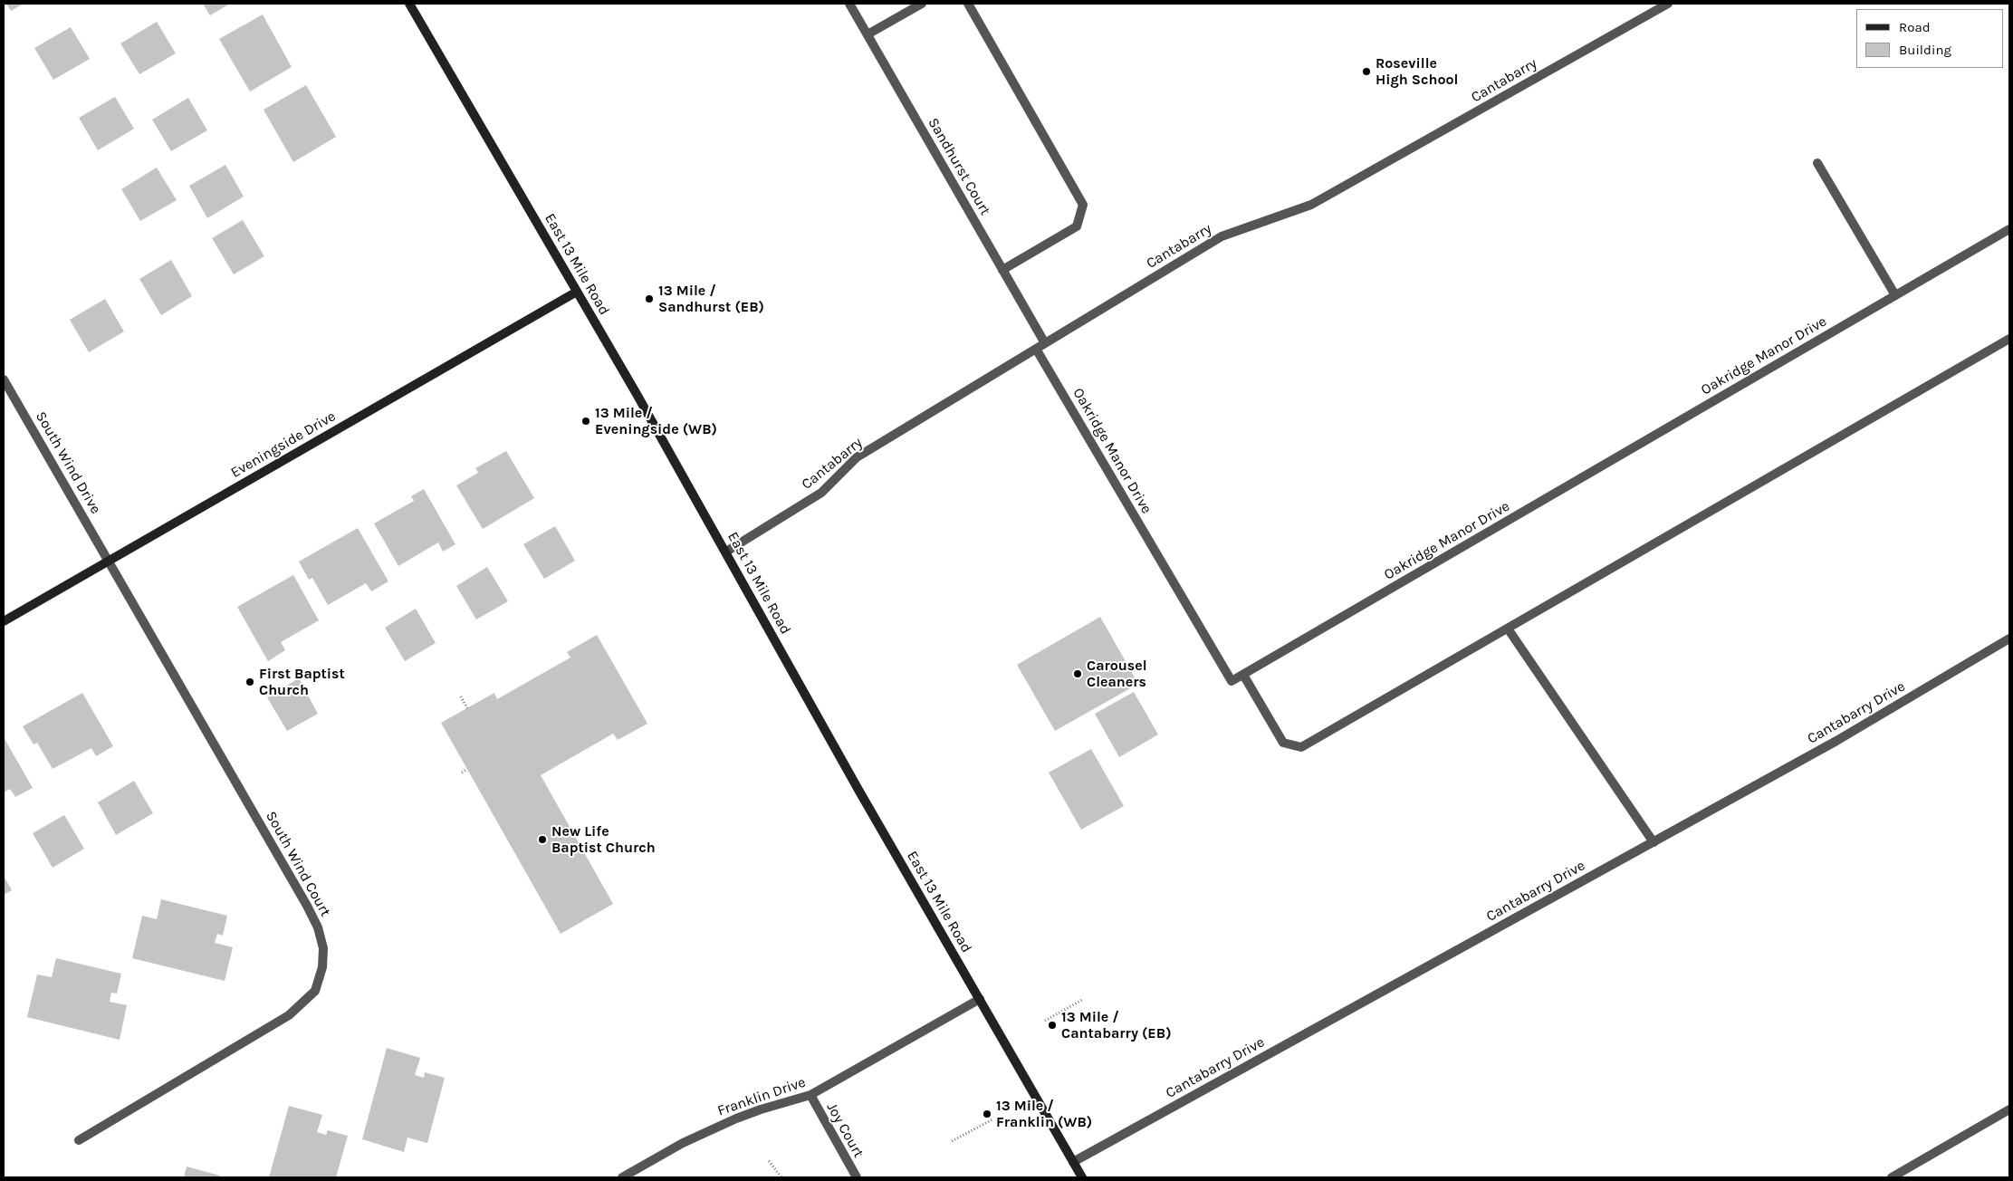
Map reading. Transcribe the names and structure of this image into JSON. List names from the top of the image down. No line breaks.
{"streets":{"main road":["East 13 Mile Road","Eveningside Drive"],"street":["Cantabarry","Sandhurst Court","Oakridge Manor Drive","South Wind Drive","Cantabarry Drive","South Wind Court","Franklin Drive","Joy Court"]},"crossings":[["Cantabarry","Sandhurst Court"],["Cantabarry","East 13 Mile Road"],["Cantabarry","Oakridge Manor Drive"],["East 13 Mile Road","Eveningside Drive"],["East 13 Mile Road","Cantabarry Drive"],["East 13 Mile Road","Franklin Drive"],["Eveningside Drive","South Wind Drive"],["Eveningside Drive","South Wind Court"],["South Wind Drive","South Wind Court"],["Franklin Drive","Joy Court"]],"places":["Roseville High School","13 Mile / Sandhurst (EB)","13 Mile / Eveningside (WB)","Carousel Cleaners","First Baptist Church","New Life Baptist Church","13 Mile / Cantabarry (EB)","13 Mile / Franklin (WB)"],"legend":["Road","Building"]}
